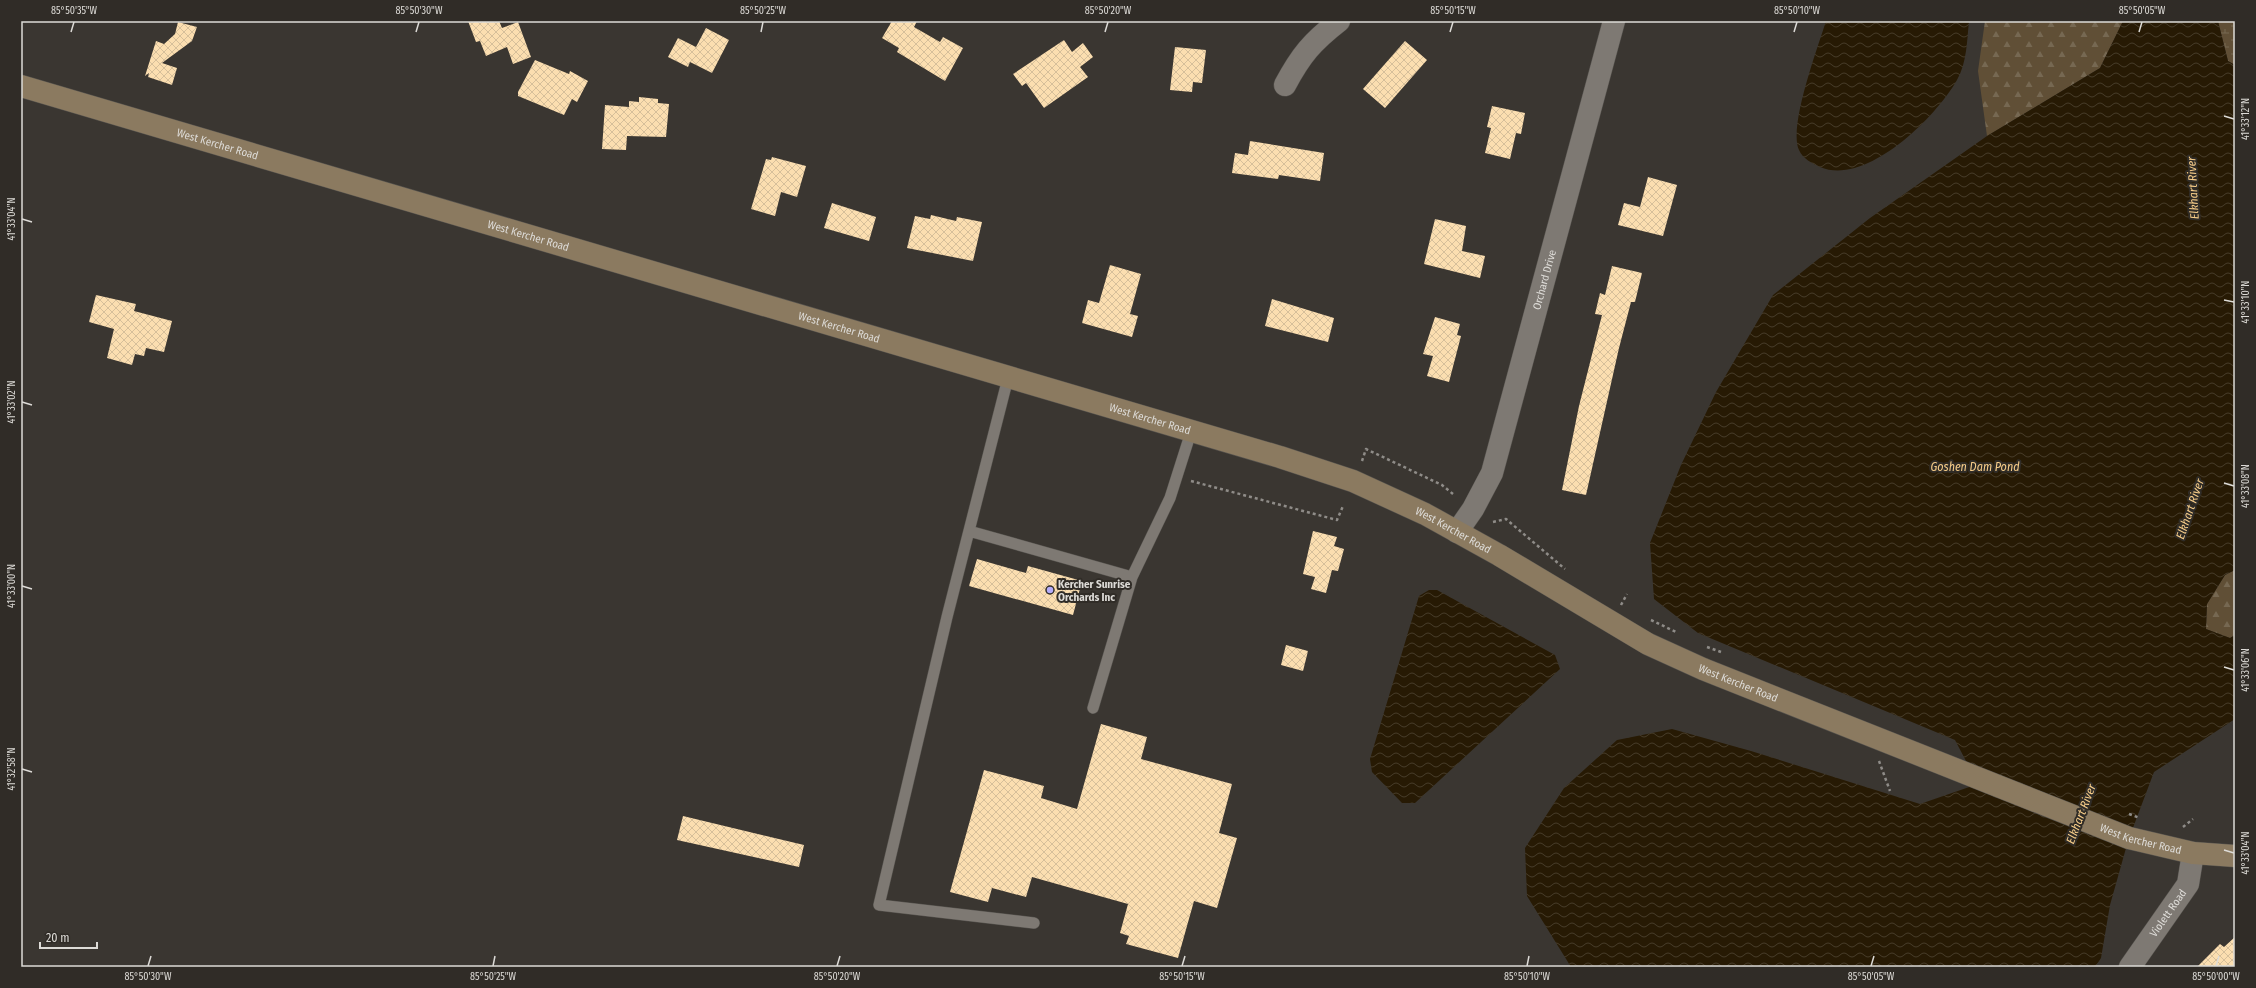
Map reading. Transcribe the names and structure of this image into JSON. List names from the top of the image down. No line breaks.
{"streets":{"main road":["West Kercher Road"],"street":["Orchard Drive","Violett Road"]},"crossings":[["West Kercher Road","Orchard Drive"],["West Kercher Road","Violett Road"]],"water":["Elkhart River","Goshen Dam Pond"],"places":["Kercher Sunrise Orchards Inc"],"scale_bar":"20 m","coordinates":["85°50'35\"W","85°50'30\"W","85°50'25\"W","85°50'20\"W","85°50'15\"W","85°50'10\"W","85°50'05\"W","41°33'12\"N","41°33'04\"N","41°33'10\"N","41°33'02\"N","41°33'08\"N","41°33'00\"N","41°33'06\"N","41°32'58\"N","85°50'00\"W"]}
